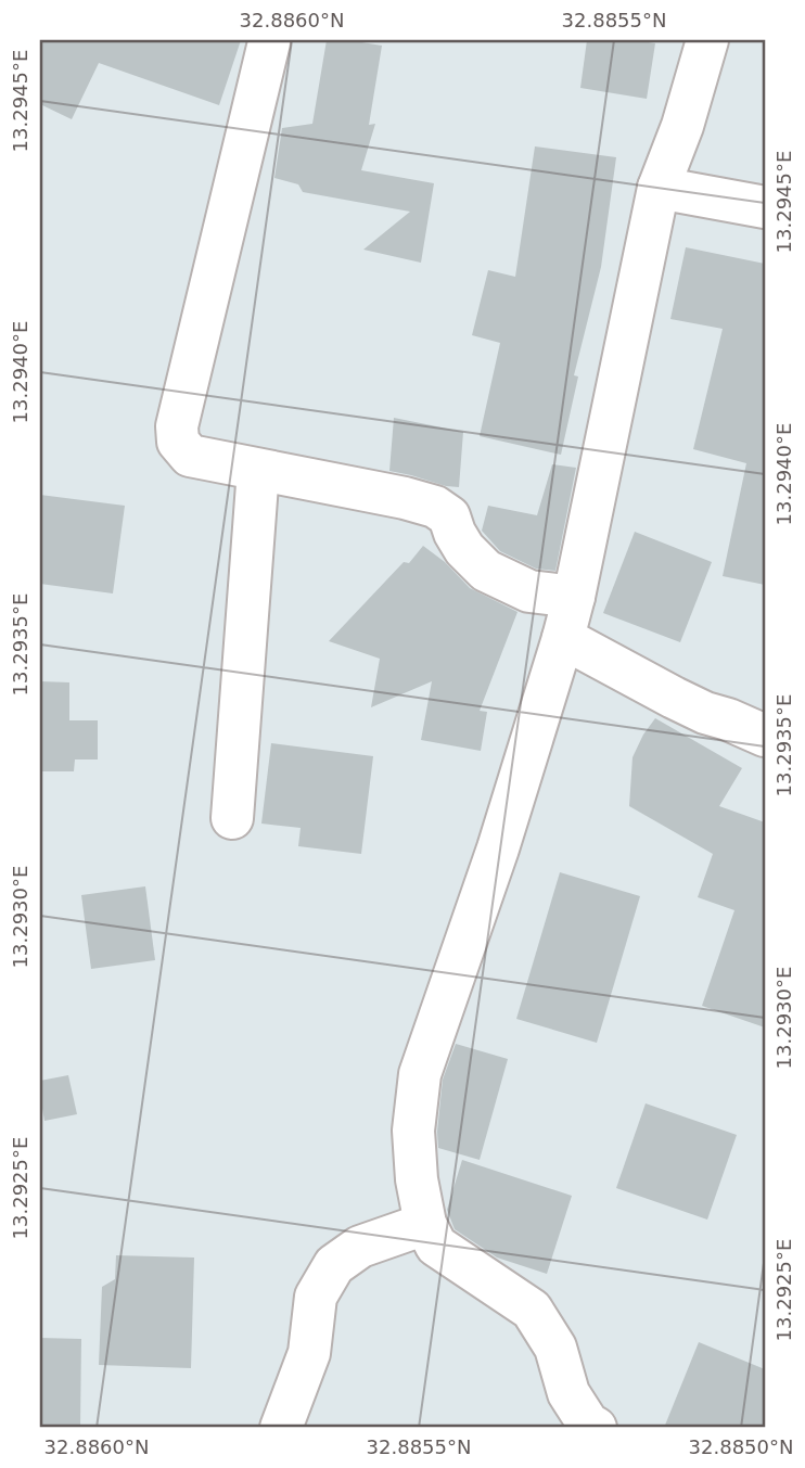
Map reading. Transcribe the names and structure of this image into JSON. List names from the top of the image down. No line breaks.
{"coordinates":["32.8860°N","32.8855°N","13.2945°E","13.2940°E","13.2935°E","13.2930°E","13.2925°E","32.8850°N"]}
